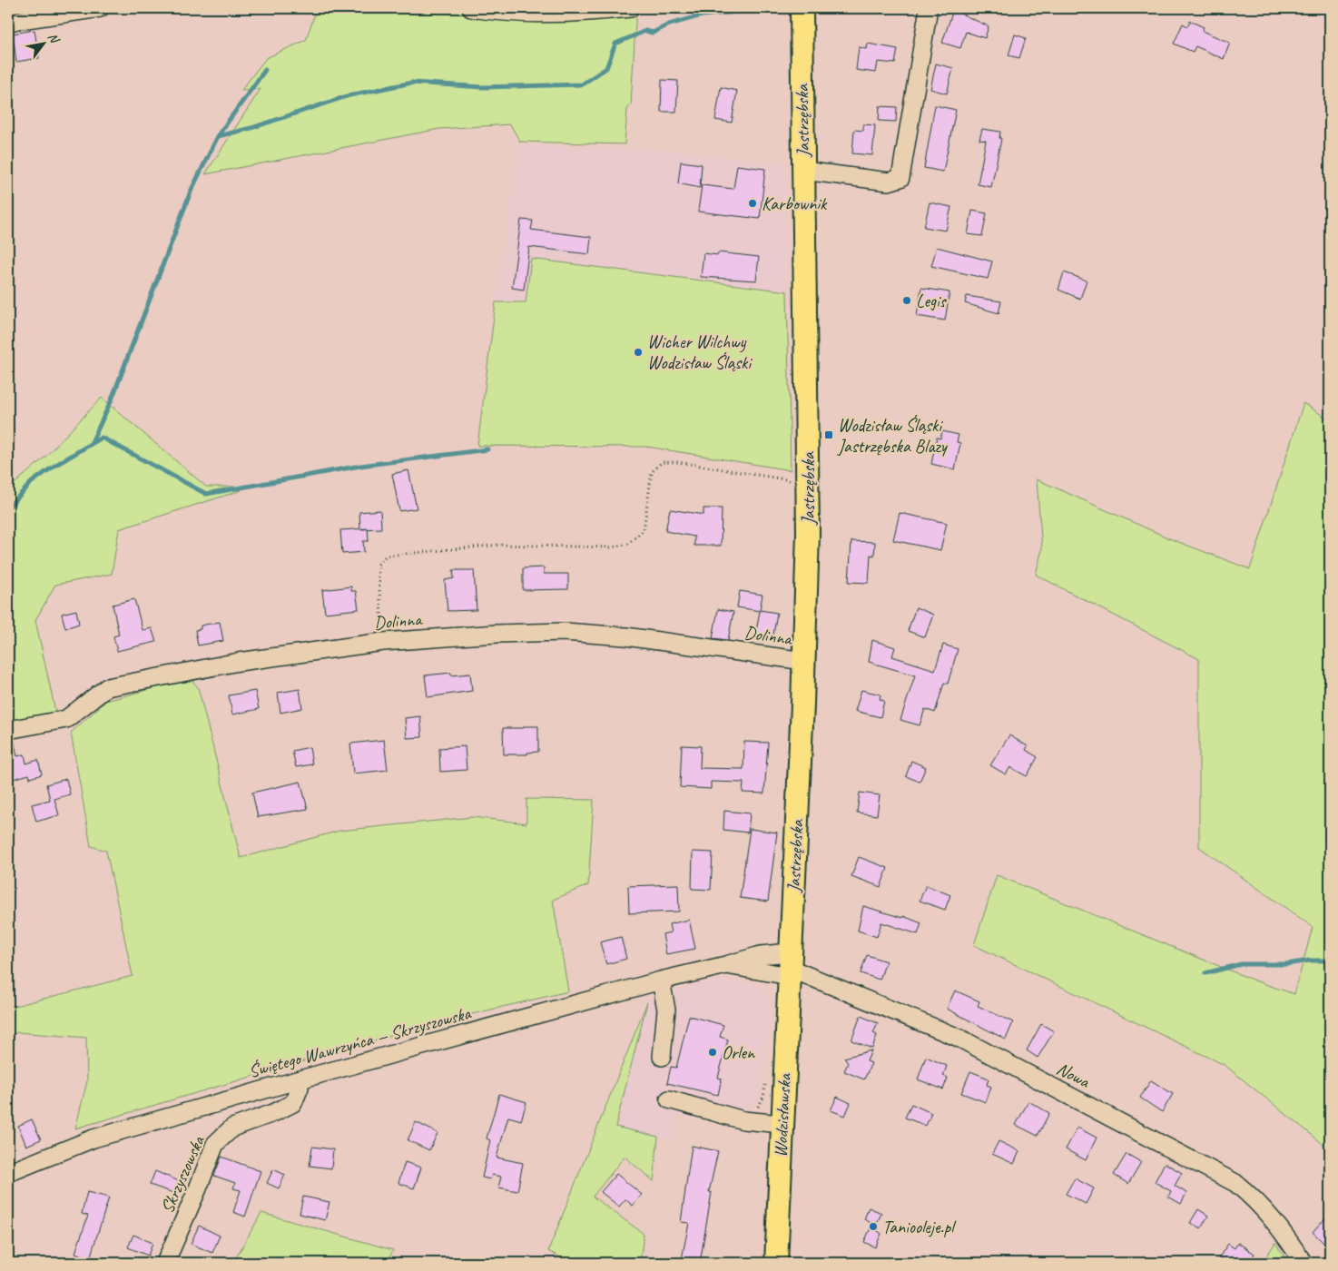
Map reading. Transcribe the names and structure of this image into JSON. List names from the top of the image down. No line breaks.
{"streets":{"main road":["Jastrzębska","Wodzisławska"],"street":["Dolinna","Świętego Wawrzyńca — Skrzyszowska","Nowa","Skrzyszowska"]},"crossings":[["Jastrzębska","Dolinna"],["Jastrzębska","Świętego Wawrzyńca — Skrzyszowska"],["Jastrzębska","Nowa"],["Jastrzębska","Wodzisławska"],["Świętego Wawrzyńca — Skrzyszowska","Nowa"],["Świętego Wawrzyńca — Skrzyszowska","Wodzisławska"],["Świętego Wawrzyńca — Skrzyszowska","Skrzyszowska"],["Nowa","Wodzisławska"]],"places":{"other":["Karbownik","Legis","Wicher Wilchwy Wodzisław Śląski","Orlen","Taniooleje.pl"],"transit":["Wodzisław Śląski Jastrzębska Blazy"]},"north":"top right"}
